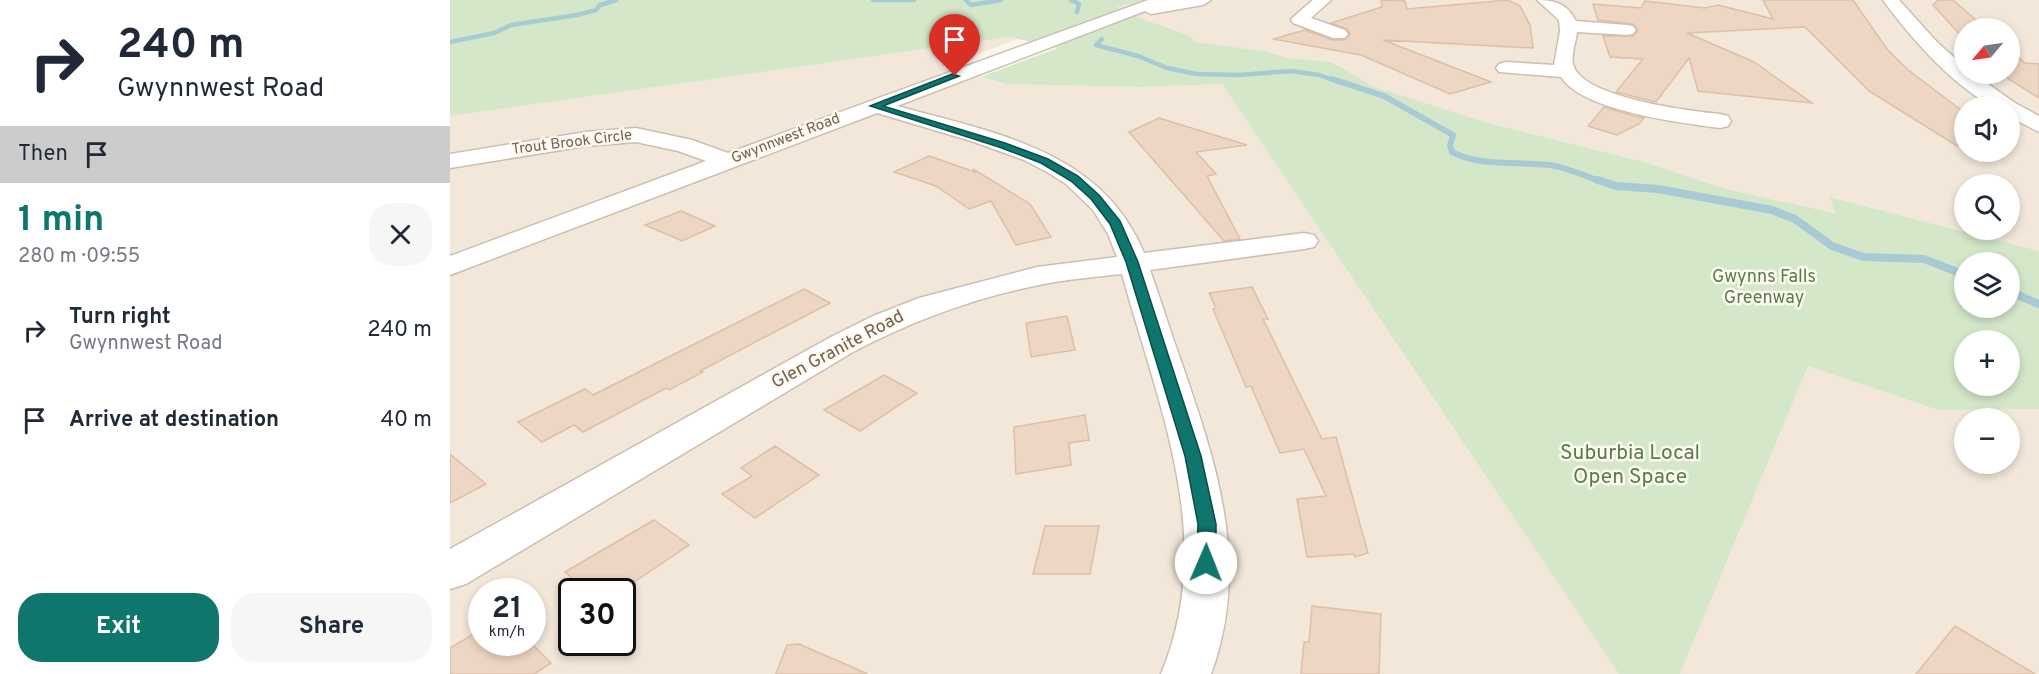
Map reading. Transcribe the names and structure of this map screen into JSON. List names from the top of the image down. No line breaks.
{"streets":{"street":["Gwynnwest Road","Trout Brook Circle","Glen Granite Road"]},"crossings":[["Gwynnwest Road","Trout Brook Circle"]],"parks":["Gwynns Falls Greenway","Suburbia Local Open Space"],"north":"bottom left","page":{"turn":["240 m","Gwynnwest Road"],"map_buttons":["+","−"],"then":"Then","heading":["1 min","280 m · 09:55"],"list":[{"name":"Turn right","note":"Gwynnwest Road","value":"240 m"},{"name":"Arrive at destination","value":"40 m"}],"speed":"21 km/h","limit":"30","buttons":["Exit","Share"]}}
